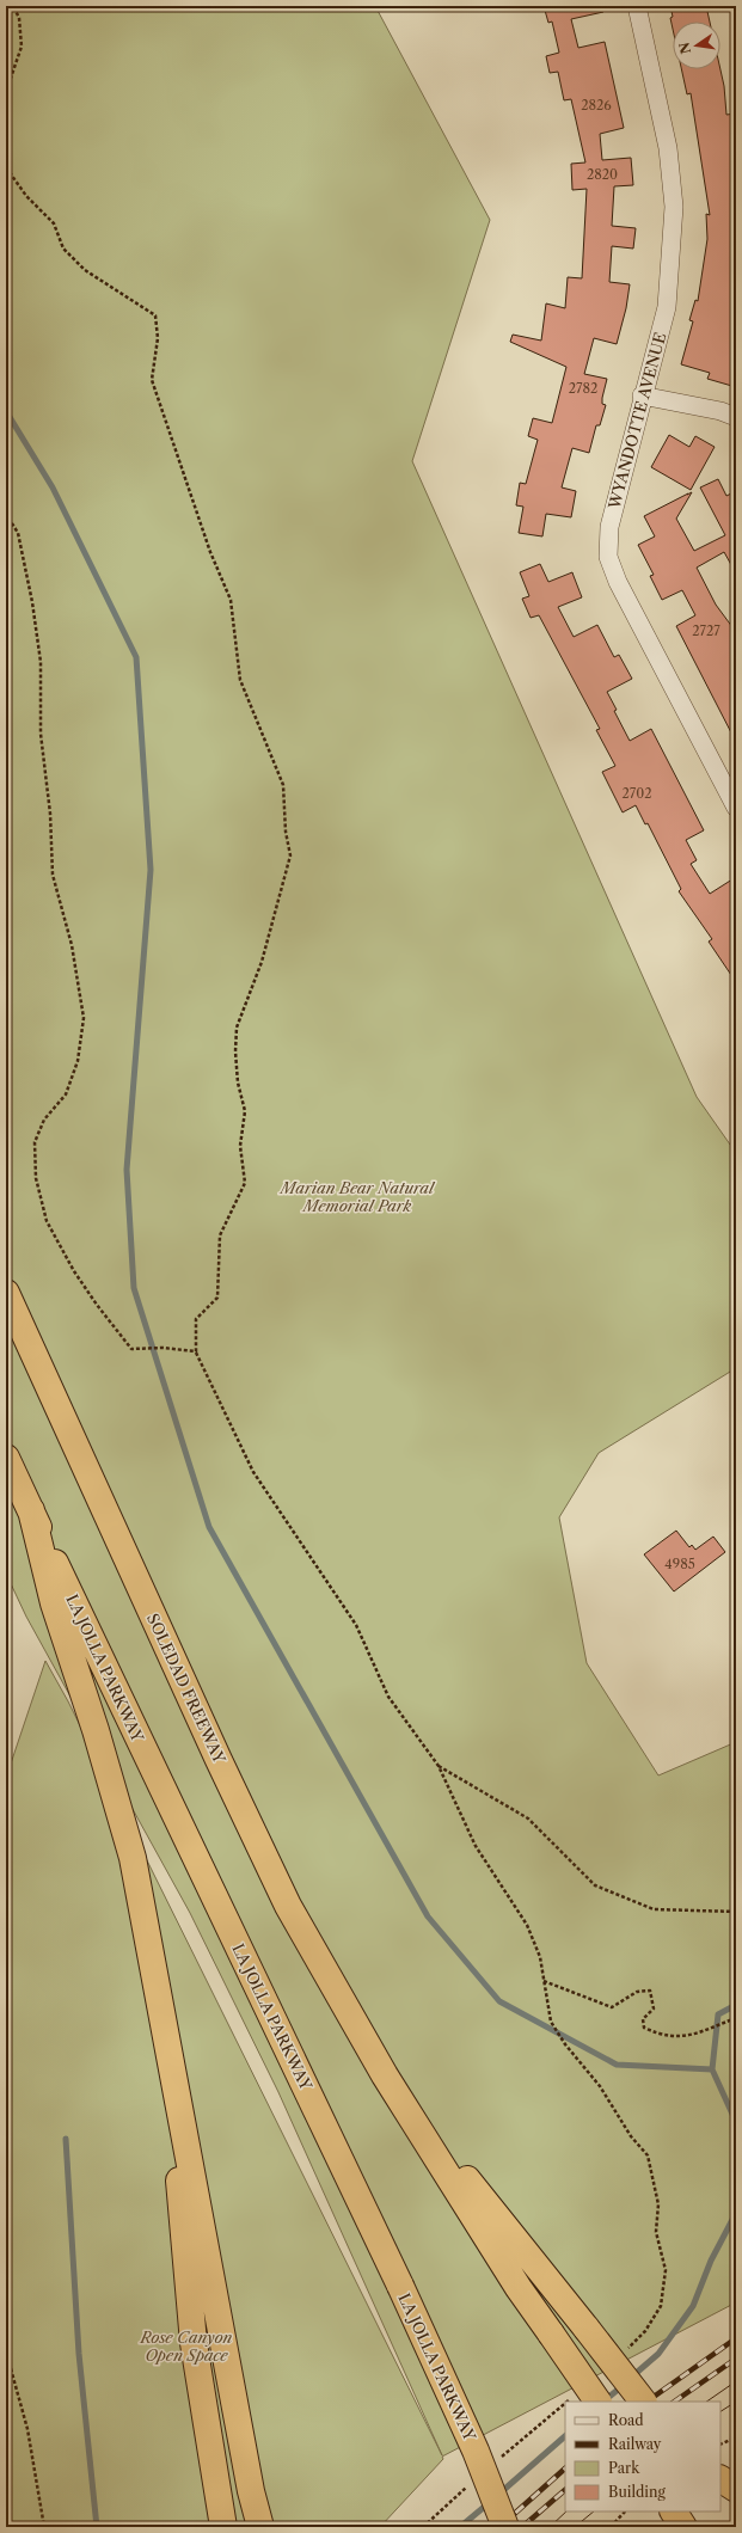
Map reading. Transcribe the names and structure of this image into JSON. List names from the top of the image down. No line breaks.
{"streets":{"highway":["LA JOLLA PARKWAY","SOLEDAD FREEWAY"],"street":["WYANDOTTE AVENUE"]},"parks":["Marian Bear Natural Memorial Park","Rose Canyon Open Space"],"house_numbers":["2826","2820","2782","2727","2702","4985"],"legend":["Road","Railway","Park","Building"],"north":"left"}
